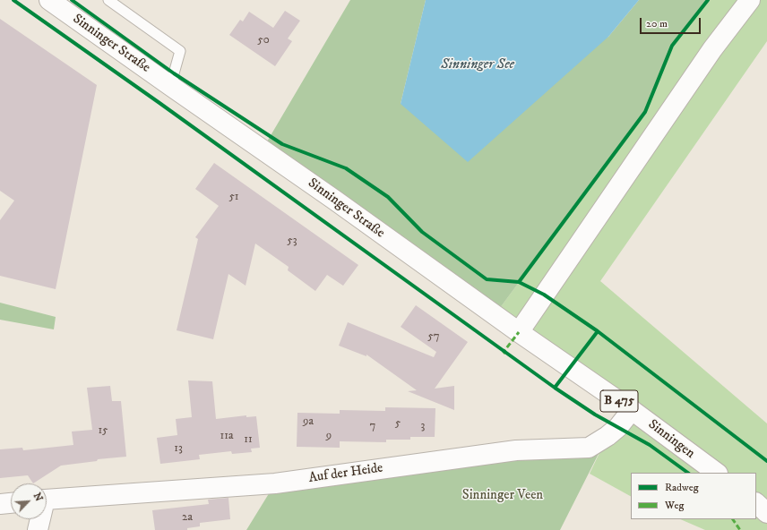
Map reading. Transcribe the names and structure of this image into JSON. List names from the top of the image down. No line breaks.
{"streets":{"main road":["Sinninger Straße","B 475","Sinningen","Auf der Heide"]},"crossings":[["Sinninger Straße","Sinningen"],["Sinningen","Auf der Heide"]],"water":["Sinninger See"],"parks":["Sinninger Veen"],"house_numbers":["50","51","53","57","9a","5","7","3","15","11a","9","11","13","2a"],"legend":["Radweg","Weg"],"scale_bar":"20 m","north":"top right"}
